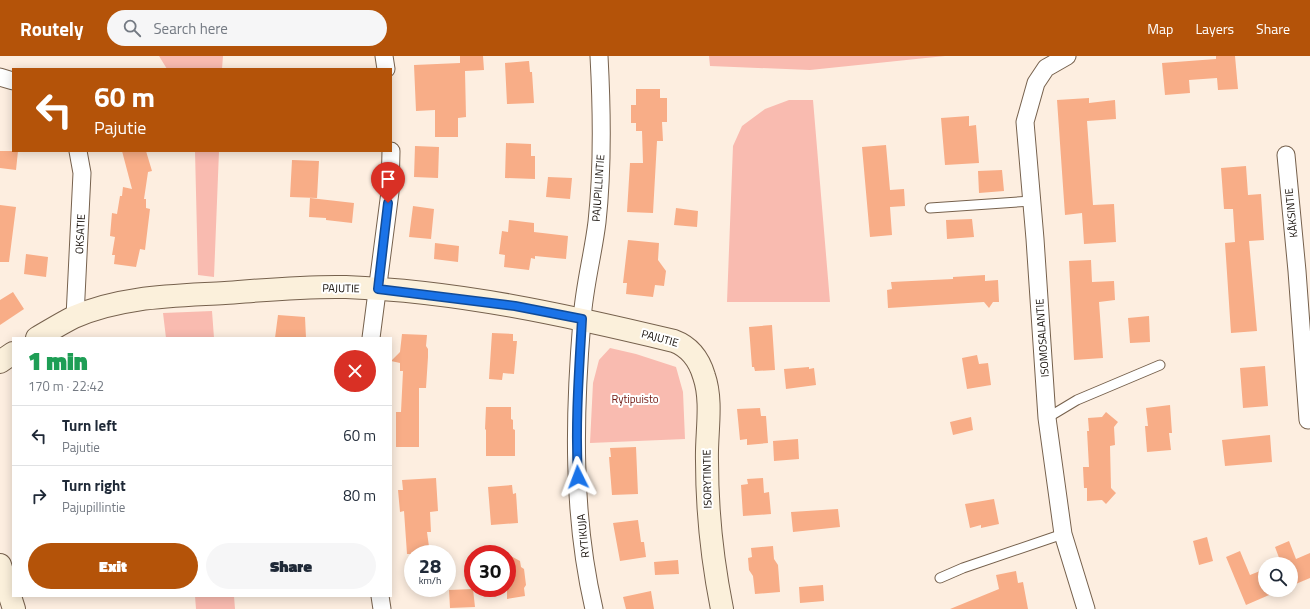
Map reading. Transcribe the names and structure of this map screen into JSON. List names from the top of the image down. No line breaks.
{"streets":{"street":["PAJUPILLINTIE","KÅKSINTIE","OKSATIE","PAJUTIE","ISOMOSALANTIE","ISORYTINTIE","RYTIKUJA"]},"crossings":[["PAJUPILLINTIE","PAJUTIE"],["PAJUPILLINTIE","RYTIKUJA"],["OKSATIE","PAJUTIE"],["PAJUTIE","ISORYTINTIE"],["PAJUTIE","RYTIKUJA"]],"parks":["Rytipuisto"],"page":{"header":"Routely","search":"Search here","nav":["Map","Layers","Share"],"turn":["60 m","Pajutie"],"heading":["1 min","170 m · 22:42"],"list":[{"name":"Turn left","note":"Pajutie","value":"60 m"},{"name":"Turn right","note":"Pajupillintie","value":"80 m"}],"buttons":["Exit","Share"],"speed":"28 km/h","limit":"30"}}
